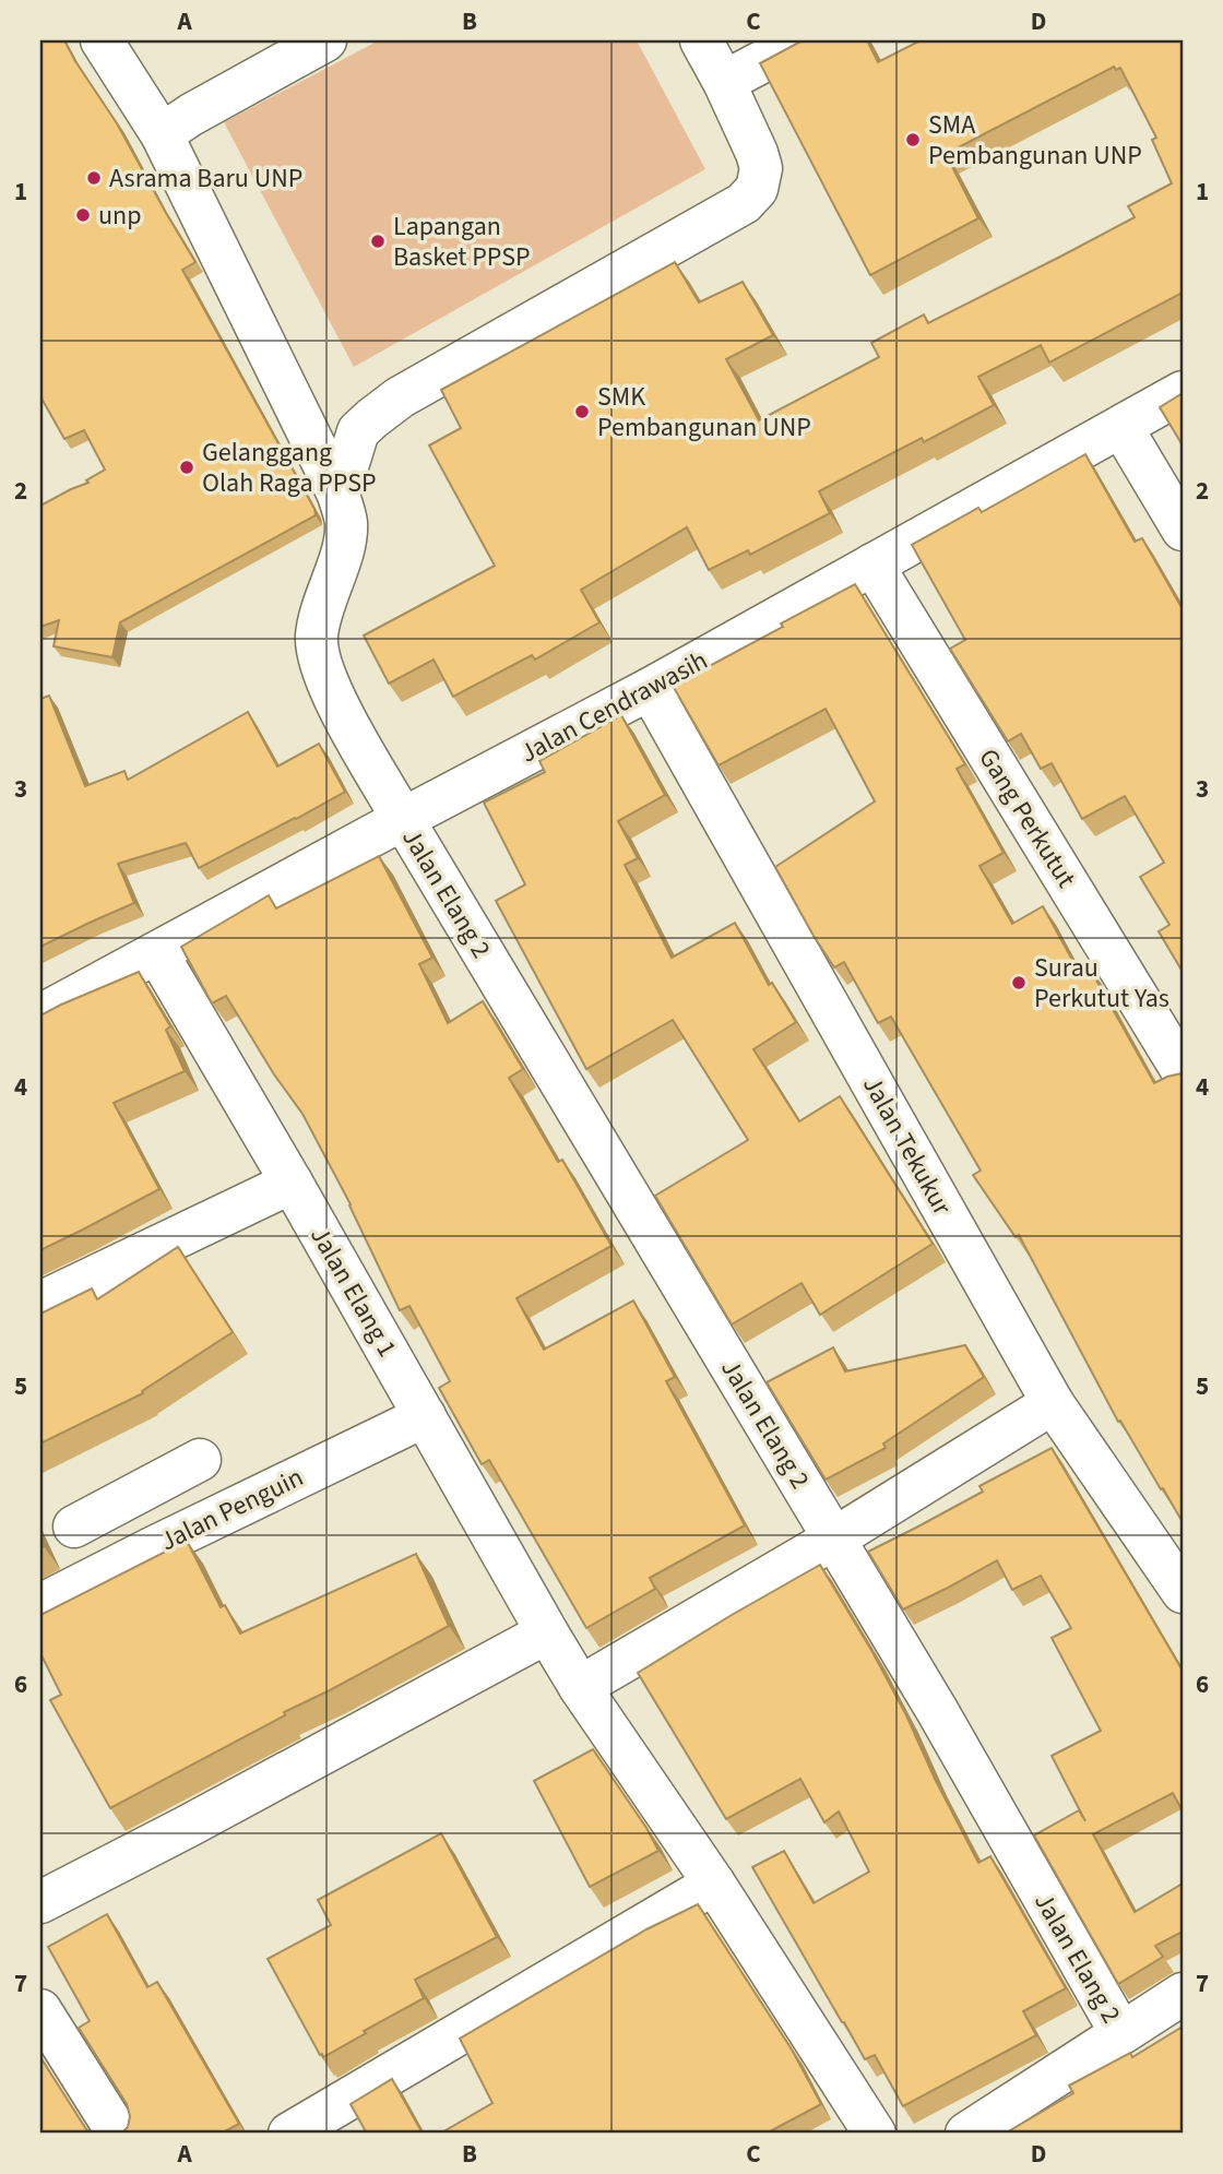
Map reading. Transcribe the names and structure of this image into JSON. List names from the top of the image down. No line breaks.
{"streets":{"street":["Jalan Cendrawasih","Gang Perkutut","Jalan Elang 2","Jalan Tekukur","Jalan Elang 1","Jalan Penguin"]},"crossings":[["Jalan Cendrawasih","Gang Perkutut"],["Jalan Cendrawasih","Jalan Elang 2"],["Jalan Cendrawasih","Jalan Tekukur"],["Jalan Cendrawasih","Jalan Elang 1"],["Jalan Elang 1","Jalan Penguin"]],"places":["SMA Pembangunan UNP","Asrama Baru UNP","unp","Lapangan Basket PPSP","SMK Pembangunan UNP","Gelanggang Olah Raga PPSP","Surau Perkutut Yas"],"grid":{"columns":["A","B","C","D"],"rows":["1","2","3","4","5","6","7"]}}
